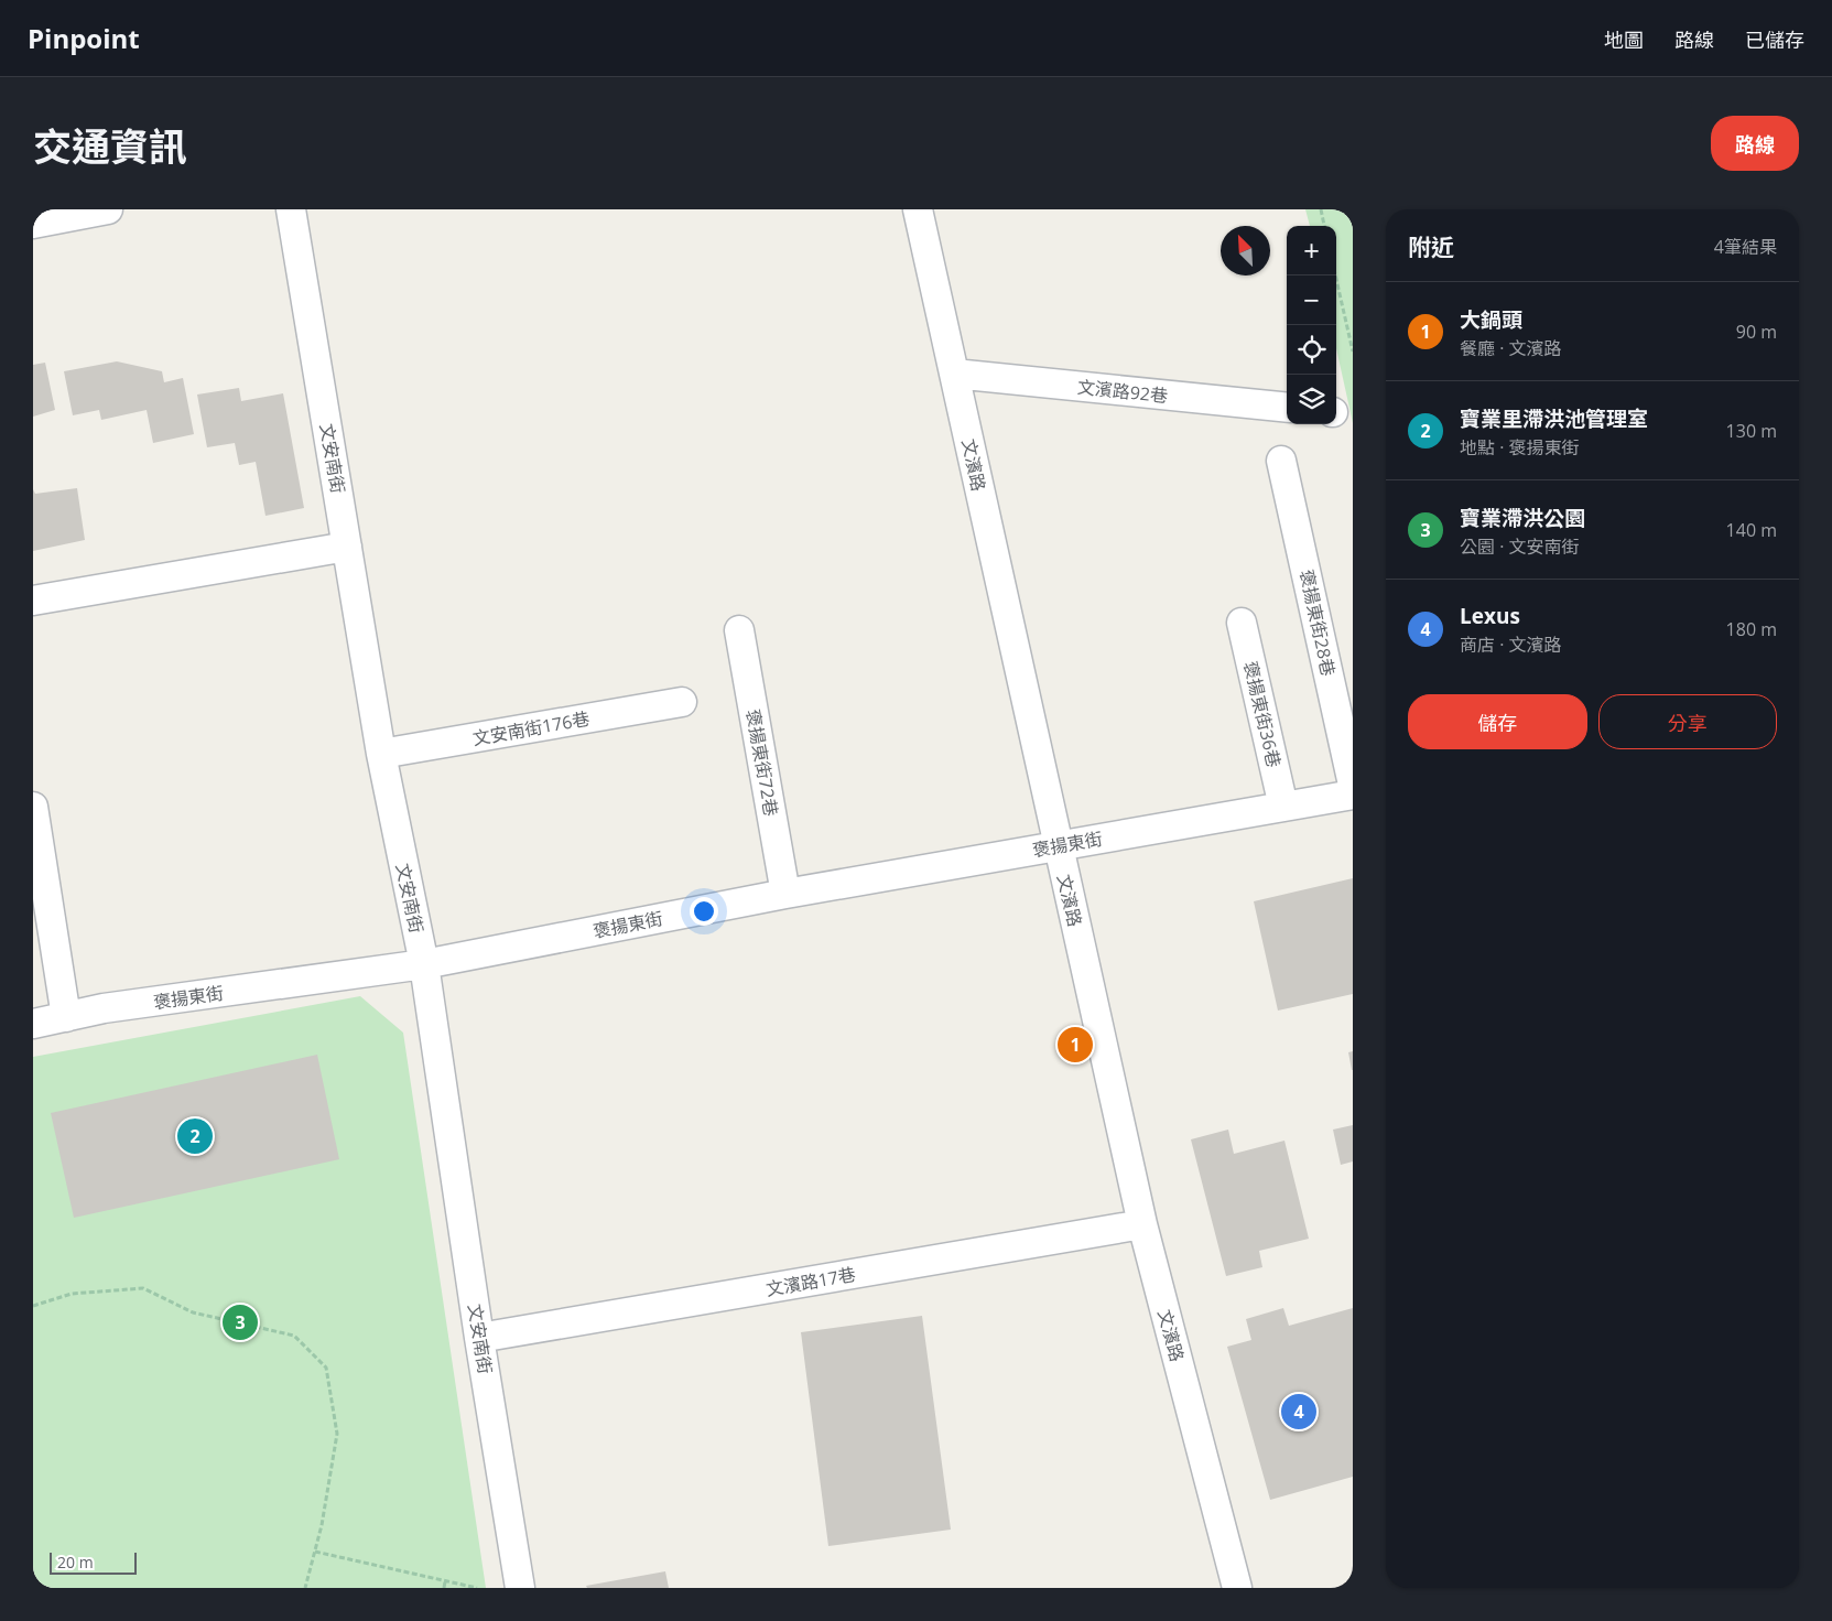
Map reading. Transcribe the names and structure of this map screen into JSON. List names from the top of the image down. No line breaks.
{"streets":{"street":["文濱路92巷","文安南街","文濱路","褒揚東街28巷","褒揚東街36巷","文安南街176巷","褒揚東街72巷","褒揚東街","文濱路17巷"]},"crossings":[["文濱路92巷","文濱路"],["文安南街","文安南街176巷"],["文安南街","褒揚東街"],["文安南街","文濱路17巷"],["文濱路","褒揚東街"],["文濱路","文濱路17巷"],["褒揚東街36巷","褒揚東街"],["褒揚東街72巷","褒揚東街"]],"scale_bar":"20 m","north":"top left","page":{"header":"Pinpoint","nav":["地圖","路線","已儲存"],"title":"交通資訊","buttons":["路線",["儲存","分享"]],"heading":["附近","4筆結果"],"map_buttons":["+","−"],"list":[{"mark":"1","name":"大鍋頭","note":"餐廳 · 文濱路","value":"90 m"},{"mark":"2","name":"寶業里滯洪池管理室","note":"地點 · 褒揚東街","value":"130 m"},{"mark":"3","name":"寶業滯洪公園","note":"公園 · 文安南街","value":"140 m"},{"mark":"4","name":"Lexus","note":"商店 · 文濱路","value":"180 m"}],"pins":["1","2","3","4"],"scale":"20 m"}}
